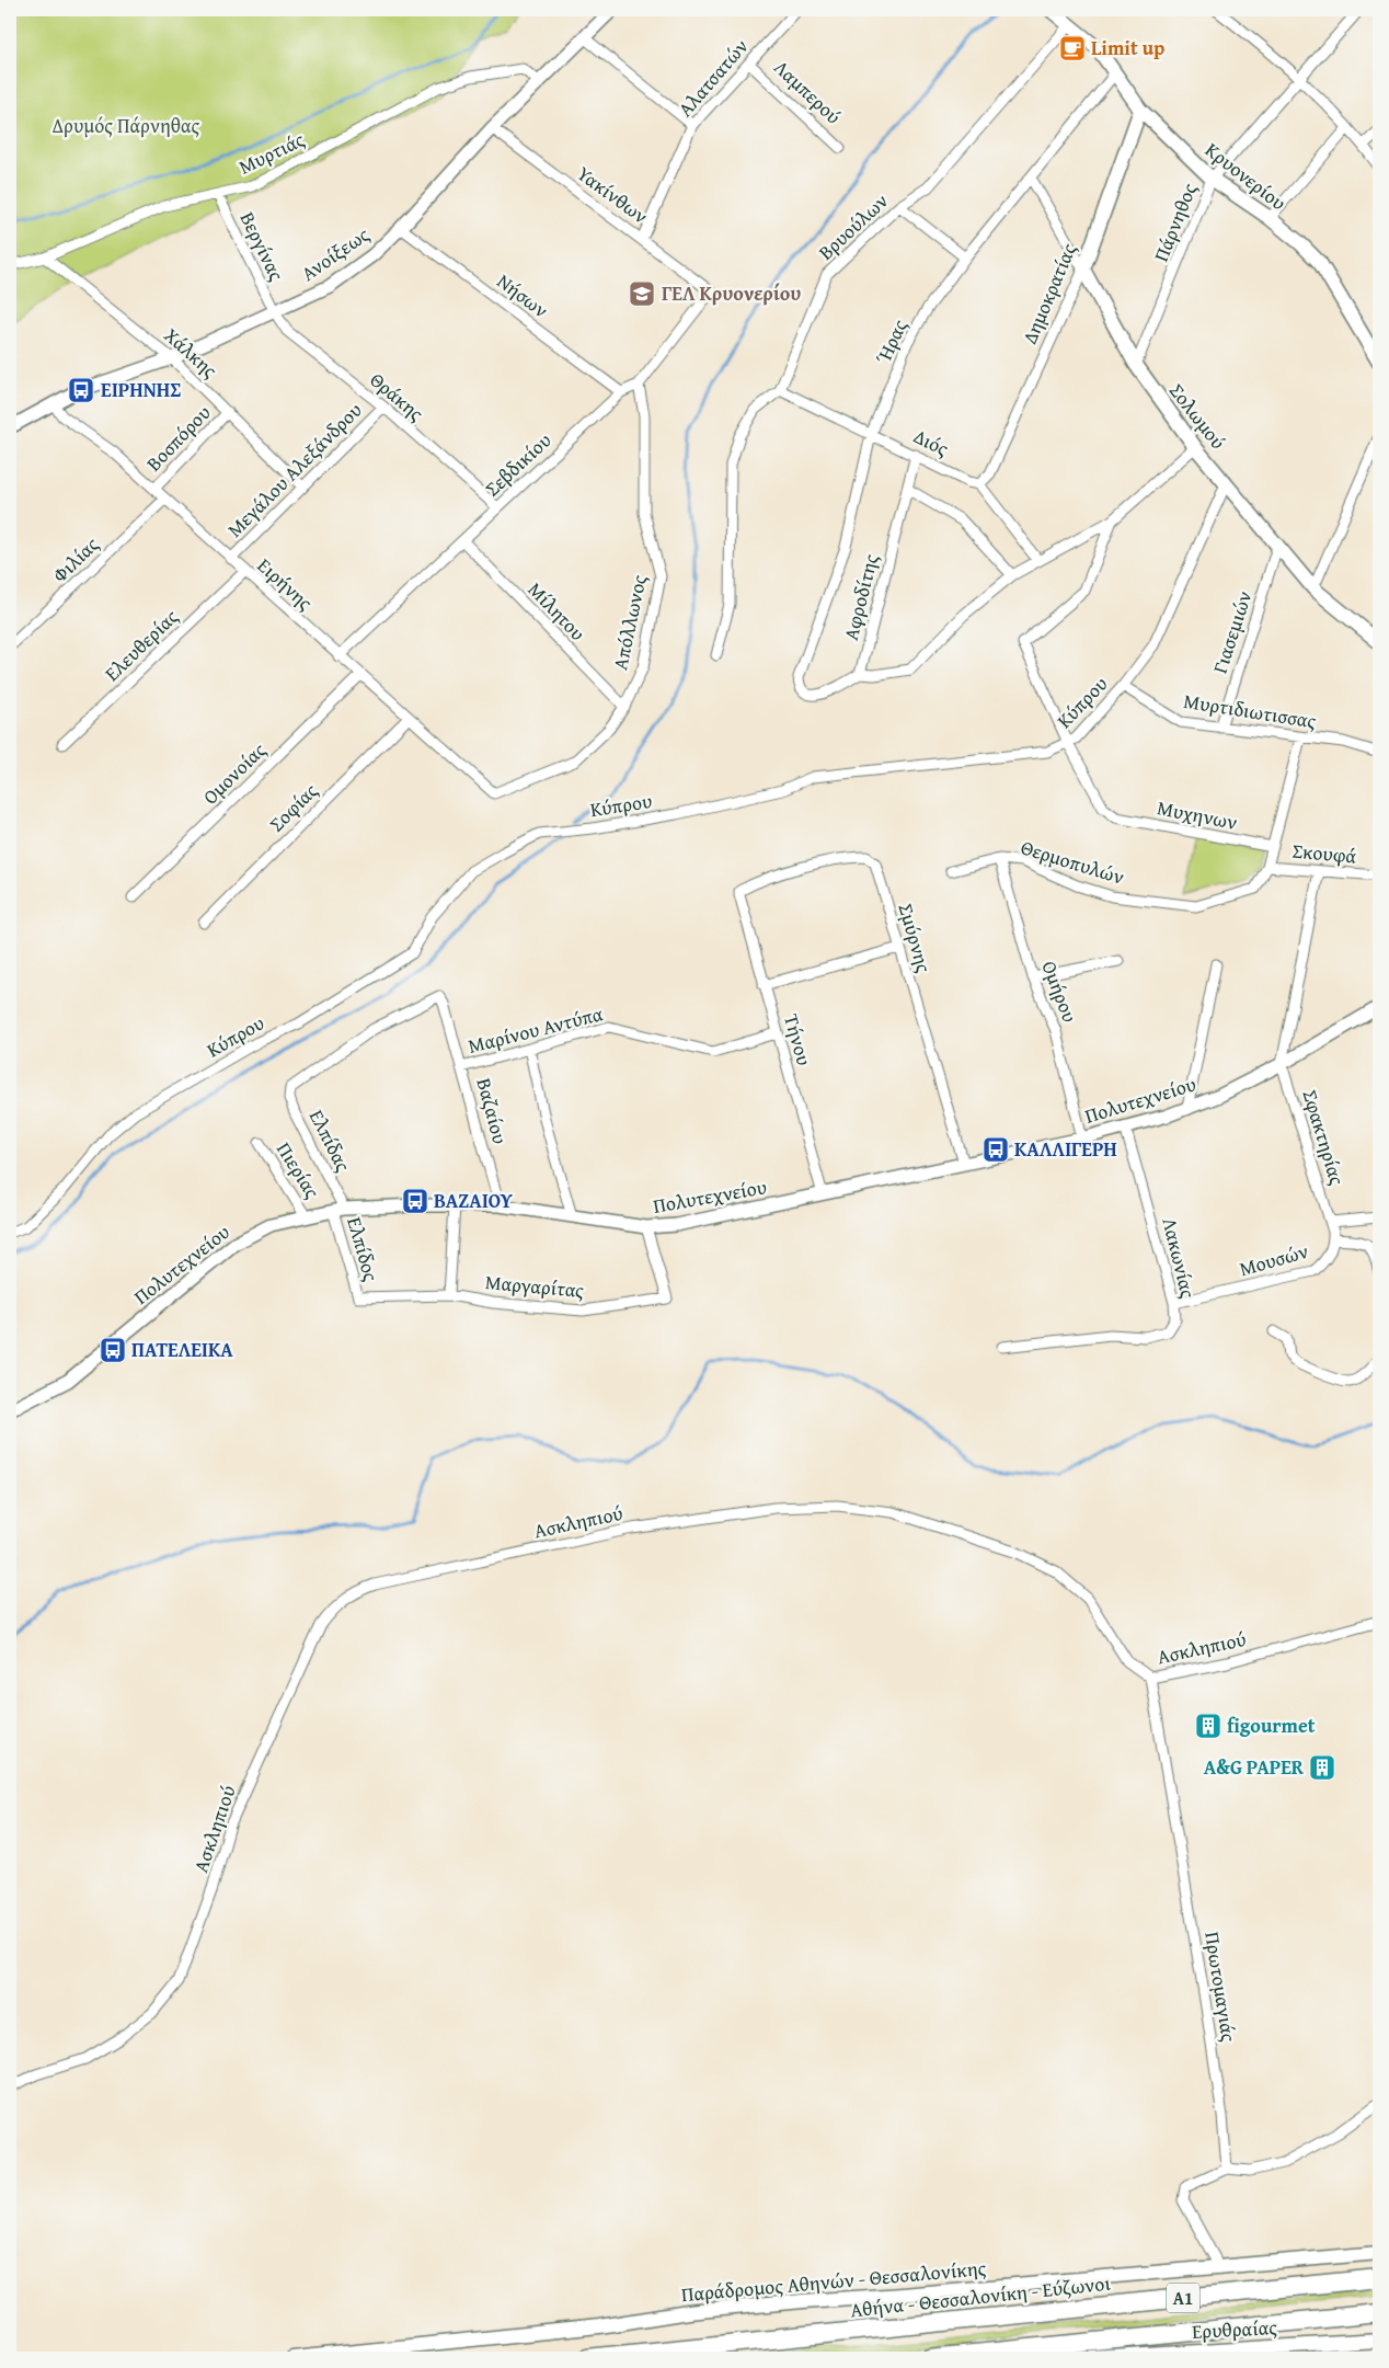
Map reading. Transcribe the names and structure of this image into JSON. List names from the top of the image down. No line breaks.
{"streets":{"highway":["Αθήνα - Θεσσαλονίκη - Εύζωνοι","Α1"],"main road":["Κρυονερίου","Δημοκρατίας","Σολωμού","Παράδρομος Αθηνών - Θεσσαλονίκης","Ερυθραίας"],"street":["Αλατσατών","Λαμπερού","Μυρτιάς","Υακίνθων","Πάρνηθος","Βρυούλων","Βεργίνας","Ανοίξεως","Νήσων","Ήρας","Χάλκης","Θράκης","Βοσπόρου","Διός","Σεβδικίου","Μεγάλου Αλεξάνδρου","Φιλίας","Ειρήνης","Αφροδίτης","Μίλητου","Απόλλωνος","Γιασεμιών","Ελευθερίας","Κύπρου","Μυρτιδιωτισσας","Ομονοίας","Σοφίας","Μυχηνων","Σκουφά","Θερμοπυλών","Σμύρνης","Ομήρου","Μαρίνου Αντύπα","Τήνου","Πολυτεχνείου","Βαζαίου","Σφακτηρίας","Ελπίδας","Πιερίας","Ελπίδος","Λακωνίας","Μουσών","Μαργαρίτας","Ασκληπιού","Πρωτομαγιάς"]},"crossings":[["Αλατσατών","Λαμπερού"],["Αλατσατών","Υακίνθων"],["Μυρτιάς","Βεργίνας"],["Μυρτιάς","Ανοίξεως"],["Μυρτιάς","Χάλκης"],["Κρυονερίου","Πάρνηθος"],["Κρυονερίου","Βρυούλων"],["Κρυονερίου","Δημοκρατίας"],["Κρυονερίου","Ήρας"],["Υακίνθων","Ανοίξεως"],["Υακίνθων","Σεβδικίου"],["Πάρνηθος","Σολωμού"],["Βρυούλων","Διός"],["Βεργίνας","Ανοίξεως"],["Βεργίνας","Θράκης"],["Ανοίξεως","Νήσων"],["Ανοίξεως","Χάλκης"],["Ανοίξεως","Θράκης"],["Ανοίξεως","Ειρήνης"],["Δημοκρατίας","Σολωμού"],["Δημοκρατίας","Διός"],["Νήσων","Σεβδικίου"],["Ήρας","Σολωμού"],["Ήρας","Διός"],["Ήρας","Αφροδίτης"],["Χάλκης","Βοσπόρου"],["Χάλκης","Μεγάλου Αλεξάνδρου"],["Θράκης","Σεβδικίου"],["Θράκης","Μεγάλου Αλεξάνδρου"],["Σολωμού","Γιασεμιών"],["Σολωμού","Κύπρου"],["Βοσπόρου","Ειρήνης"],["Διός","Αφροδίτης"],["Σεβδικίου","Ειρήνης"],["Σεβδικίου","Μίλητου"],["Σεβδικίου","Απόλλωνος"],["Μεγάλου Αλεξάνδρου","Ειρήνης"],["Φιλίας","Ειρήνης"],["Ειρήνης","Απόλλωνος"],["Ειρήνης","Ελευθερίας"],["Ειρήνης","Ομονοίας"],["Ειρήνης","Σοφίας"],["Μίλητου","Απόλλωνος"],["Γιασεμιών","Μυρτιδιωτισσας"],["Κύπρου","Μυρτιδιωτισσας"],["Κύπρου","Μυχηνων"],["Μυρτιδιωτισσας","Θερμοπυλών"],["Μυχηνων","Θερμοπυλών"],["Σκουφά","Θερμοπυλών"],["Θερμοπυλών","Ομήρου"],["Σμύρνης","Τήνου"],["Σμύρνης","Πολυτεχνείου"],["Ομήρου","Πολυτεχνείου"],["Μαρίνου Αντύπα","Τήνου"],["Μαρίνου Αντύπα","Βαζαίου"],["Τήνου","Πολυτεχνείου"],["Πολυτεχνείου","Βαζαίου"],["Πολυτεχνείου","Σφακτηρίας"],["Πολυτεχνείου","Ελπίδας"],["Πολυτεχνείου","Πιερίας"],["Πολυτεχνείου","Ελπίδος"],["Πολυτεχνείου","Λακωνίας"],["Πολυτεχνείου","Μαργαρίτας"],["Βαζαίου","Ελπίδας"],["Σφακτηρίας","Μουσών"],["Ελπίδας","Ελπίδος"],["Ελπίδος","Μαργαρίτας"],["Λακωνίας","Μουσών"],["Ασκληπιού","Πρωτομαγιάς"]],"parks":["Δρυμός Πάρνηθας"],"places":{"cafe":["Limit up"],"school or university":["ΓΕΛ Κρυονερίου"],"bus stop":["ΕΙΡΗΝΗΣ","ΚΑΛΛΙΓΕΡΗ","ΒΑΖΑΙΟΥ","ΠΑΤΕΛΕΙΚΑ"],"building":["figourmet","A&G PAPER"]}}
